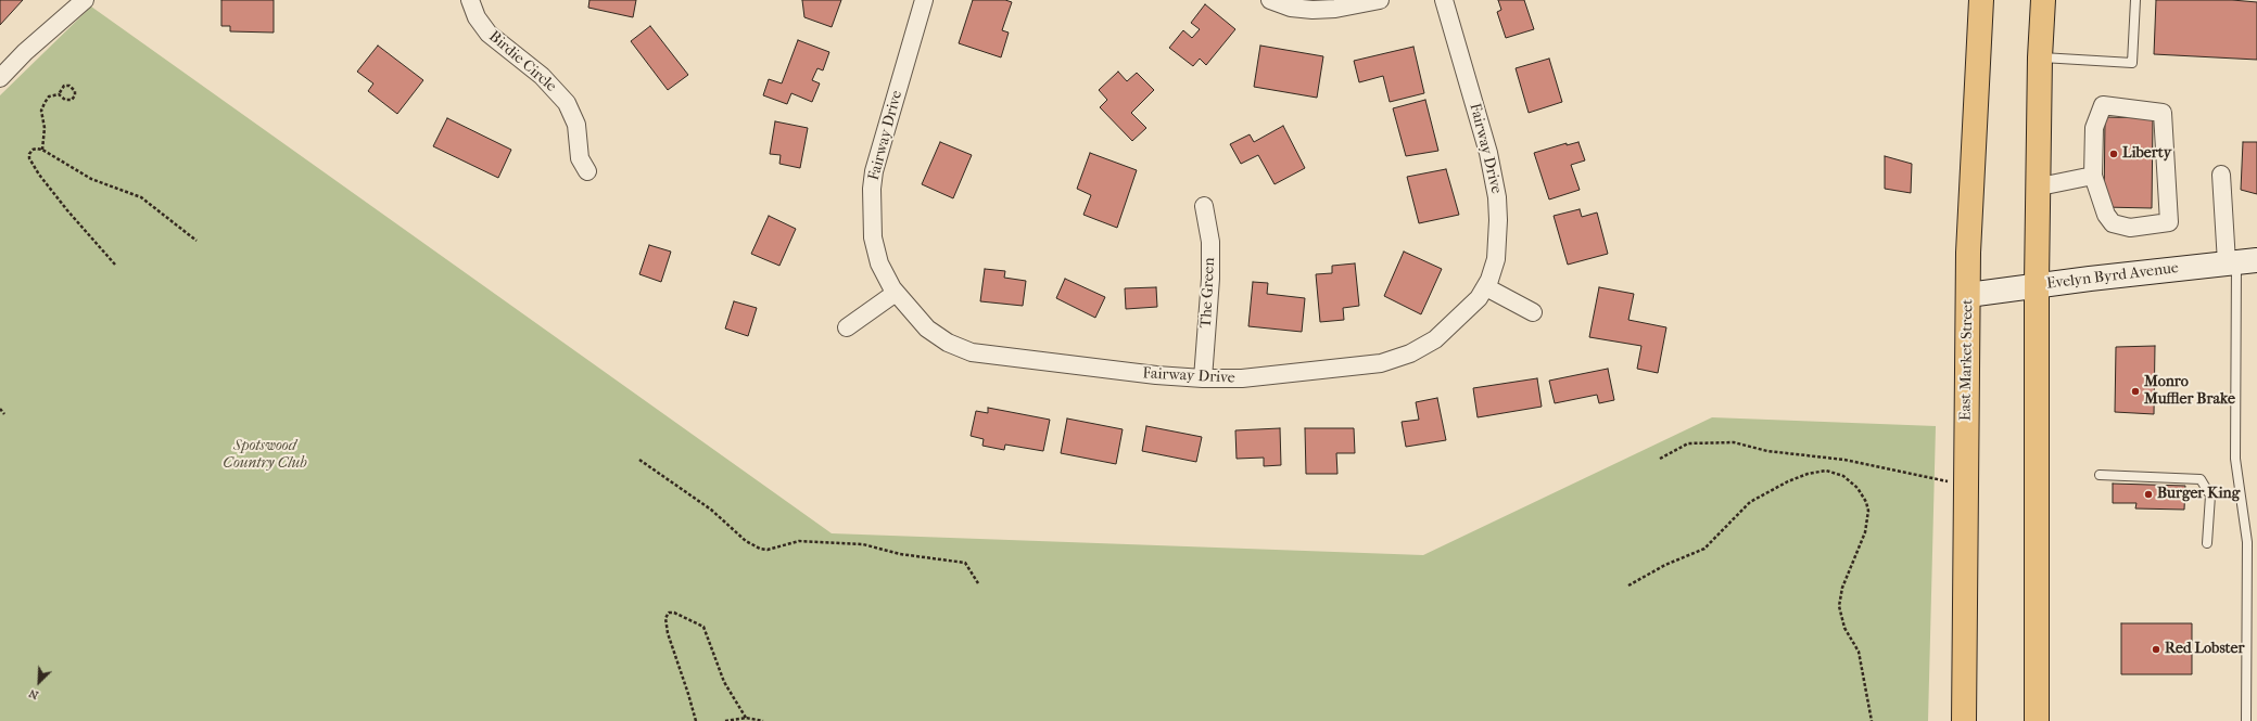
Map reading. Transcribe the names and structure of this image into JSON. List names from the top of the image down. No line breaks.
{"streets":{"highway":["East Market Street"],"street":["Birdie Circle","Fairway Drive","Evelyn Byrd Avenue","The Green"]},"crossings":[["Fairway Drive","The Green"],["Evelyn Byrd Avenue","East Market Street"]],"parks":["Spotswood Country Club"],"places":["Liberty","Monro Muffler Brake","Burger King","Red Lobster"],"north":"bottom left"}
